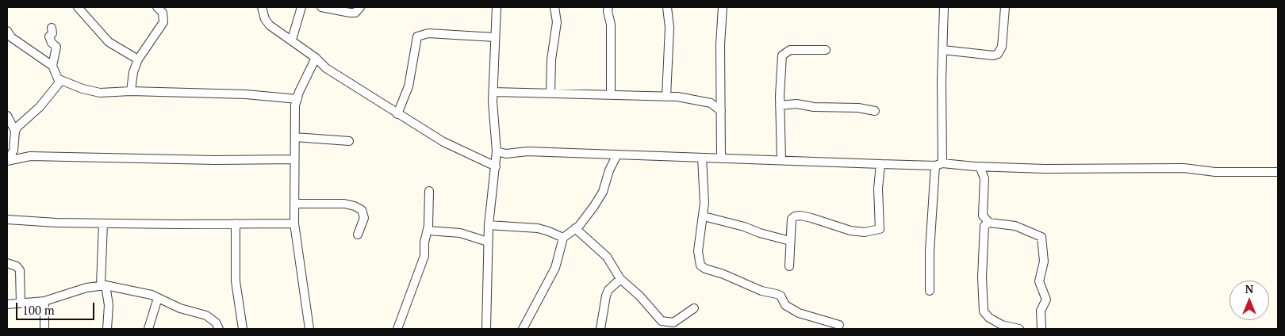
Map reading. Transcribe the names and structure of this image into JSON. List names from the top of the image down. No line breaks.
{"scale_bar":"100 m","north":"top"}
